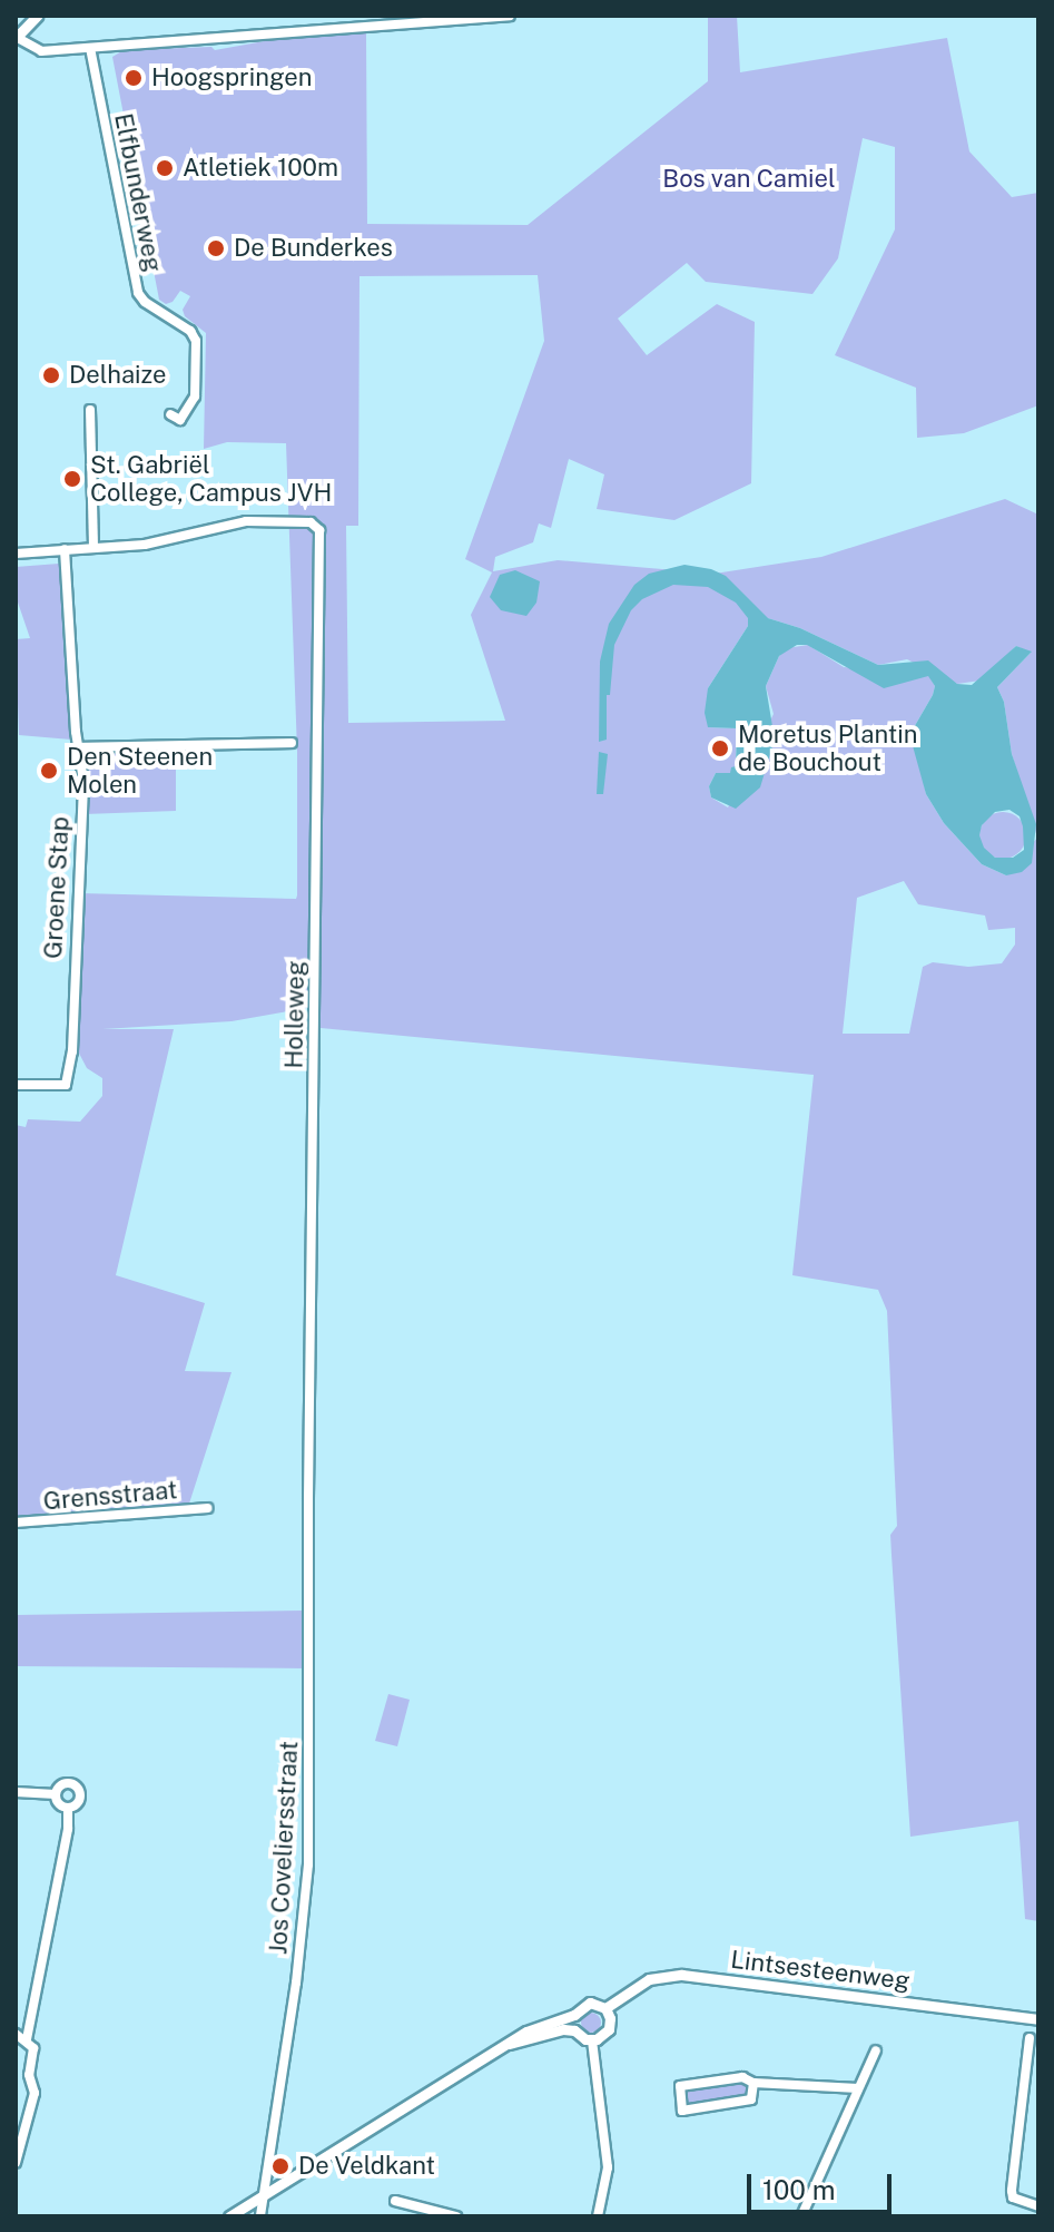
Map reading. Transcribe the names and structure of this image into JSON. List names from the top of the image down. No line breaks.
{"streets":{"street":["Elfbunderweg","Groene Stap","Holleweg","Grensstraat","Jos Coveliersstraat","Lintsesteenweg"]},"crossings":[["Holleweg","Jos Coveliersstraat"],["Jos Coveliersstraat","Lintsesteenweg"]],"parks":["Bos van Camiel"],"places":["Hoogspringen","Atletiek 100m","De Bunderkes","Delhaize","St. Gabriël College, Campus JVH","Moretus Plantin de Bouchout","Den Steenen Molen","De Veldkant"],"scale_bar":"100 m"}
